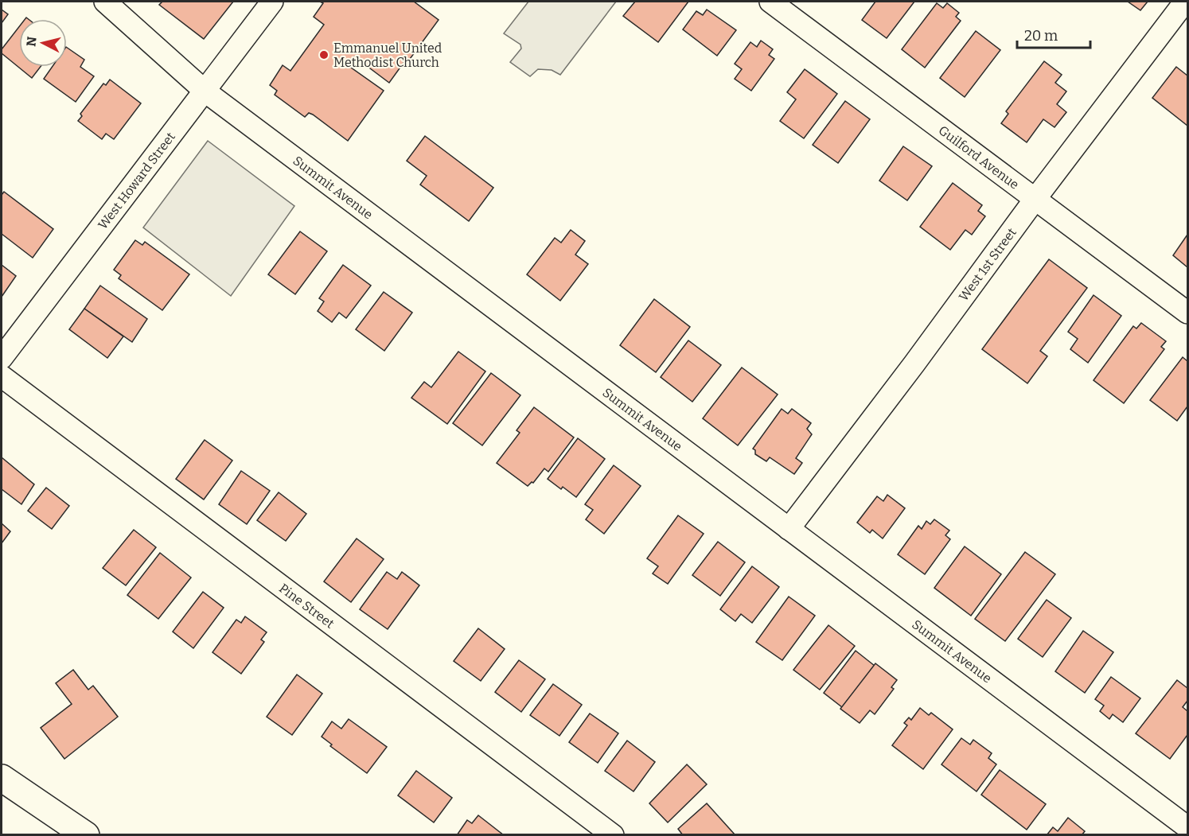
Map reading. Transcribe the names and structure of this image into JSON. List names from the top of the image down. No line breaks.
{"streets":{"street":["Guilford Avenue","West Howard Street","Summit Avenue","West 1st Street","Pine Street"]},"crossings":[["Guilford Avenue","West 1st Street"],["West Howard Street","Summit Avenue"],["Summit Avenue","West 1st Street"]],"places":["Emmanuel United Methodist Church"],"scale_bar":"20 m","north":"left"}
